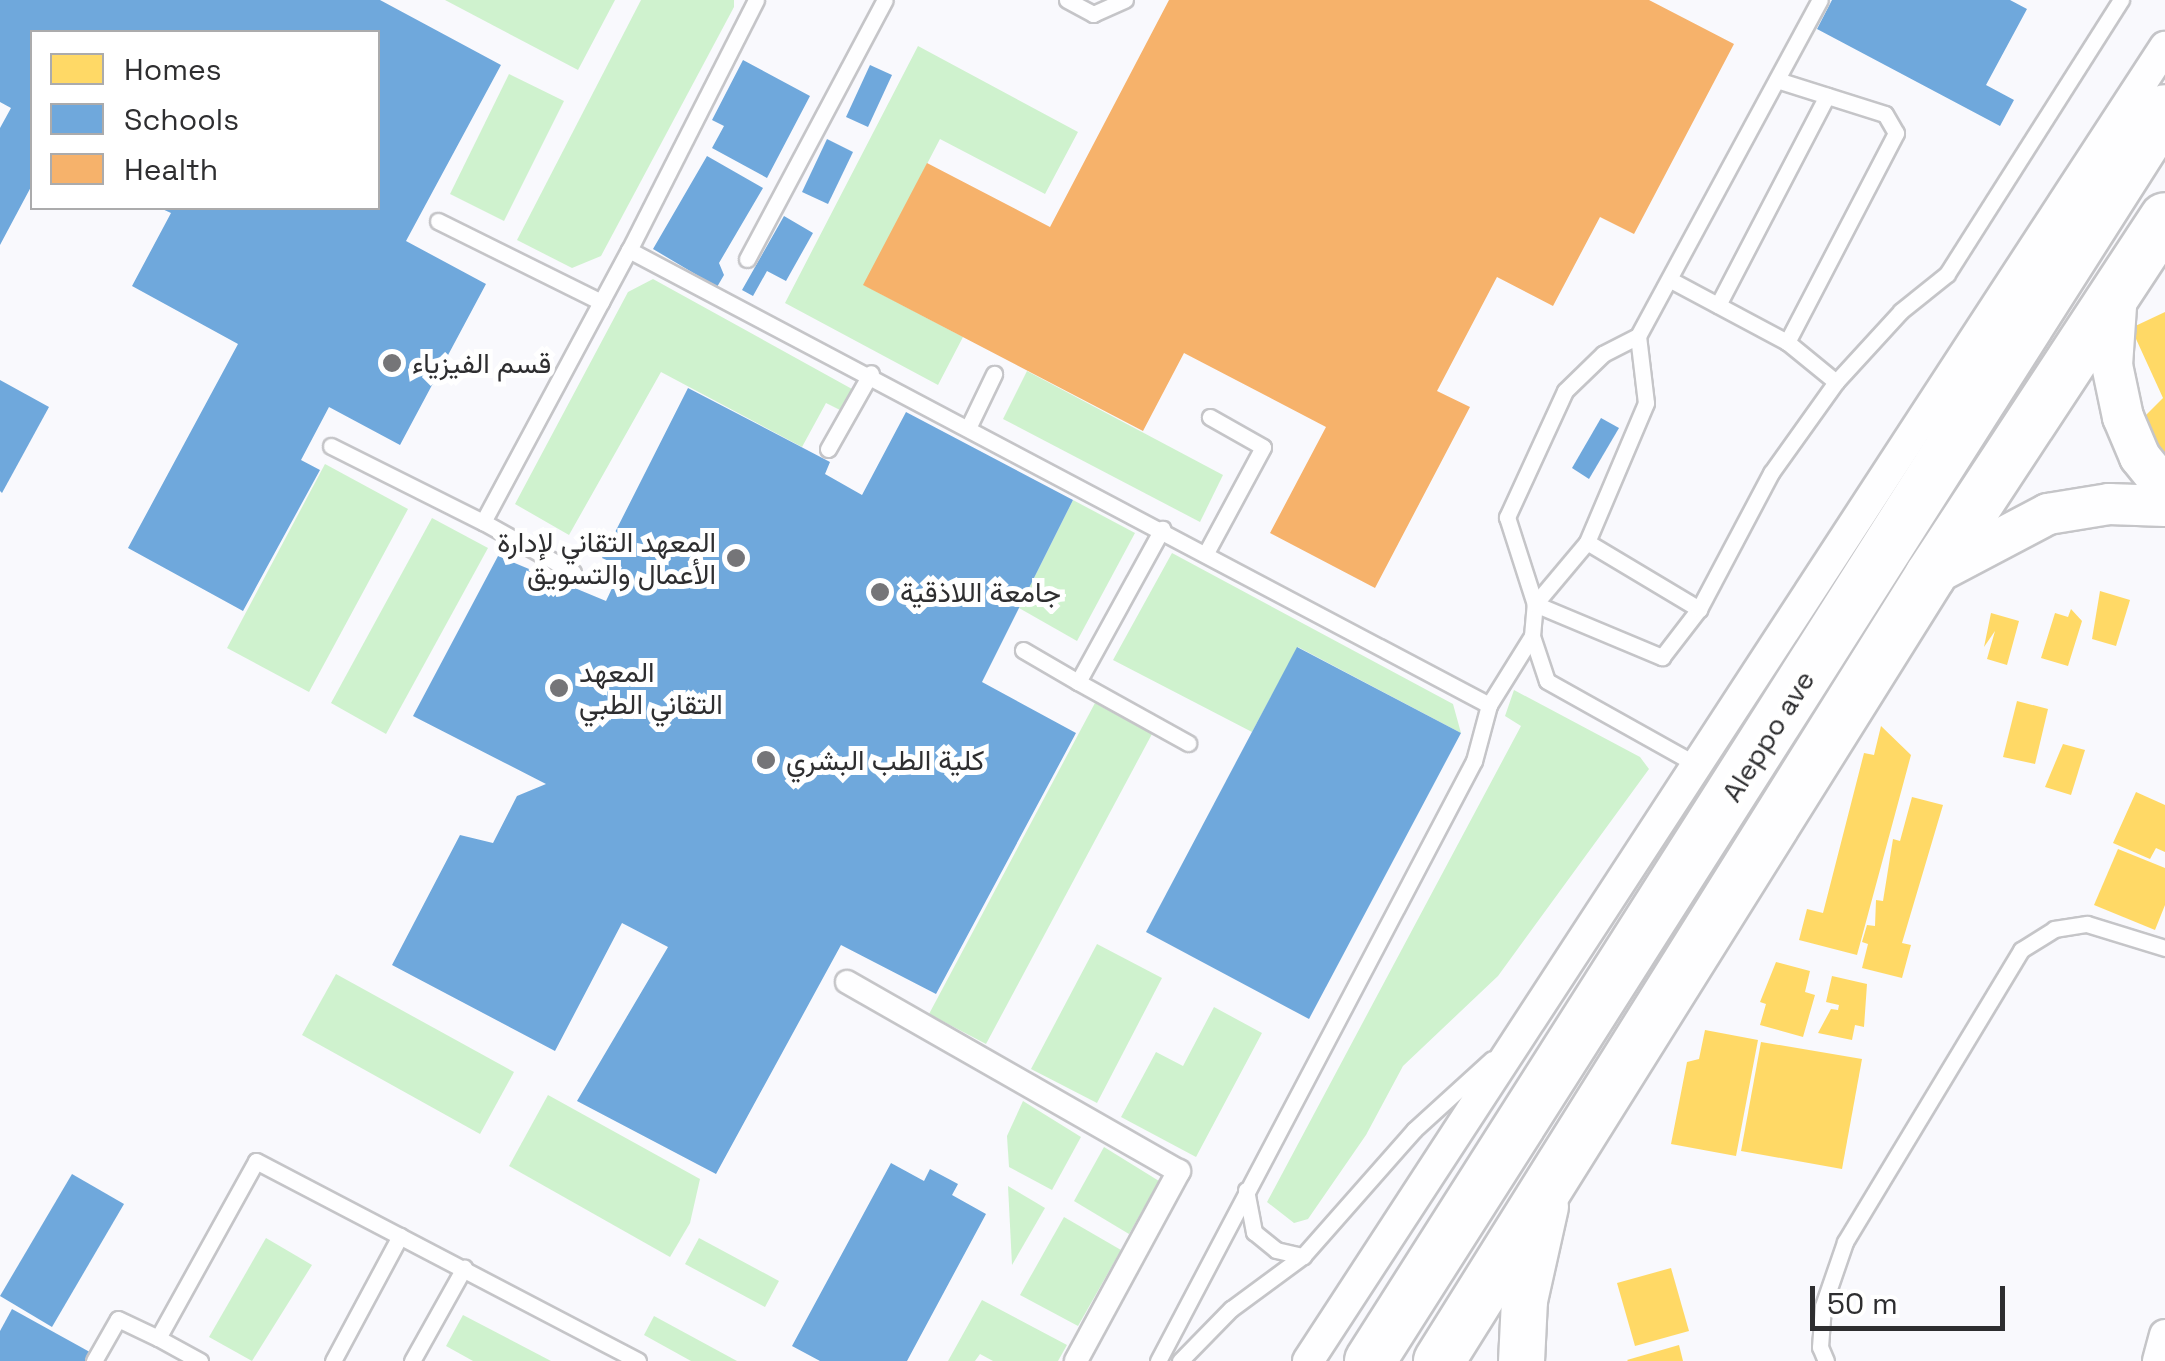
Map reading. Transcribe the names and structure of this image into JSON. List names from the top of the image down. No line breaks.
{"streets":{"main road":["Aleppo ave"]},"places":["قسم الفيزياء","المعهد التقاني لإدارة الأعمال والتسويق","جامعة اللاذقية","المعهد التقاني الطبي","كلية الطب البشري"],"legend":["Homes","Schools","Health"],"scale_bar":"50 m"}
